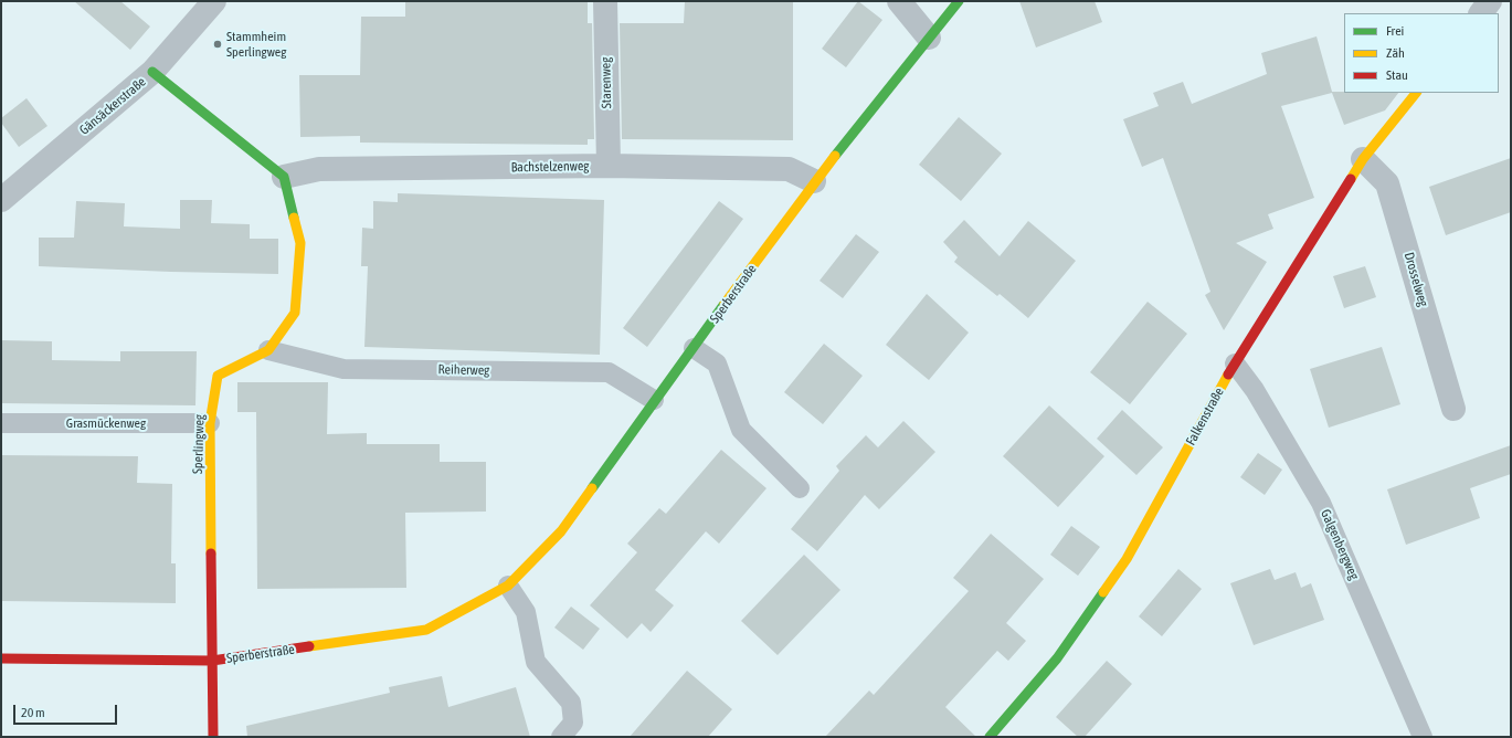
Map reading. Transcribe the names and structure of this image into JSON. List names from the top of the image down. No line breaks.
{"streets":{"street":["Starenweg","Gänsäckerstraße","Bachstelzenweg","Drosselweg","Sperberstraße","Falkenstraße","Sperlingweg"],"lane":["Reiherweg","Grasmückenweg","Galgenbergweg"]},"crossings":[["Starenweg","Bachstelzenweg"],["Bachstelzenweg","Sperberstraße"],["Bachstelzenweg","Sperlingweg"],["Drosselweg","Falkenstraße"],["Sperberstraße","Reiherweg"],["Sperberstraße","Sperlingweg"],["Reiherweg","Sperlingweg"],["Falkenstraße","Galgenbergweg"],["Grasmückenweg","Sperlingweg"]],"places":["Stammheim Sperlingweg"],"legend":["Frei","Zäh","Stau"],"scale_bar":"20 m"}
